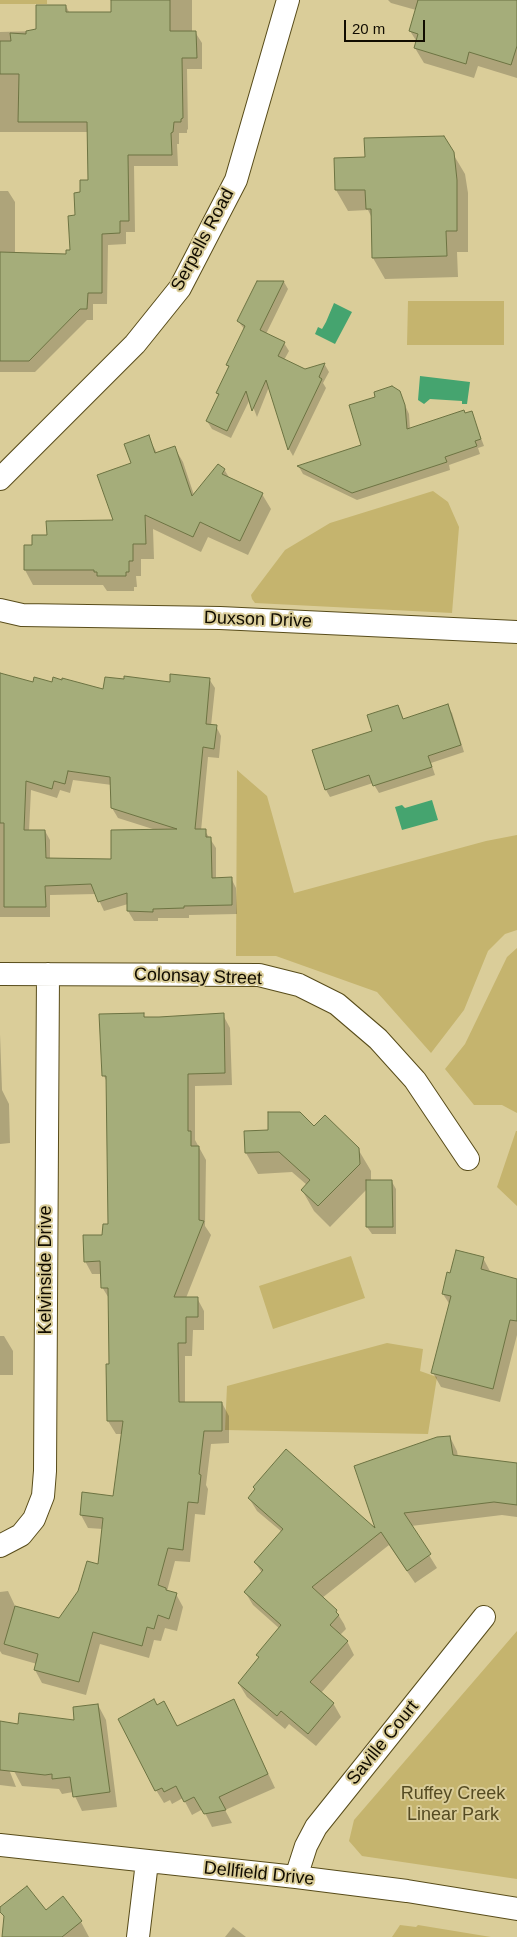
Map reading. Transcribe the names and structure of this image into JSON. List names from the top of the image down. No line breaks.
{"streets":{"street":["Serpells Road","Duxson Drive","Colonsay Street","Kelvinside Drive","Saville Court","Dellfield Drive"]},"crossings":[["Colonsay Street","Kelvinside Drive"],["Saville Court","Dellfield Drive"]],"parks":["Ruffey Creek Linear Park"],"scale_bar":"20 m"}
